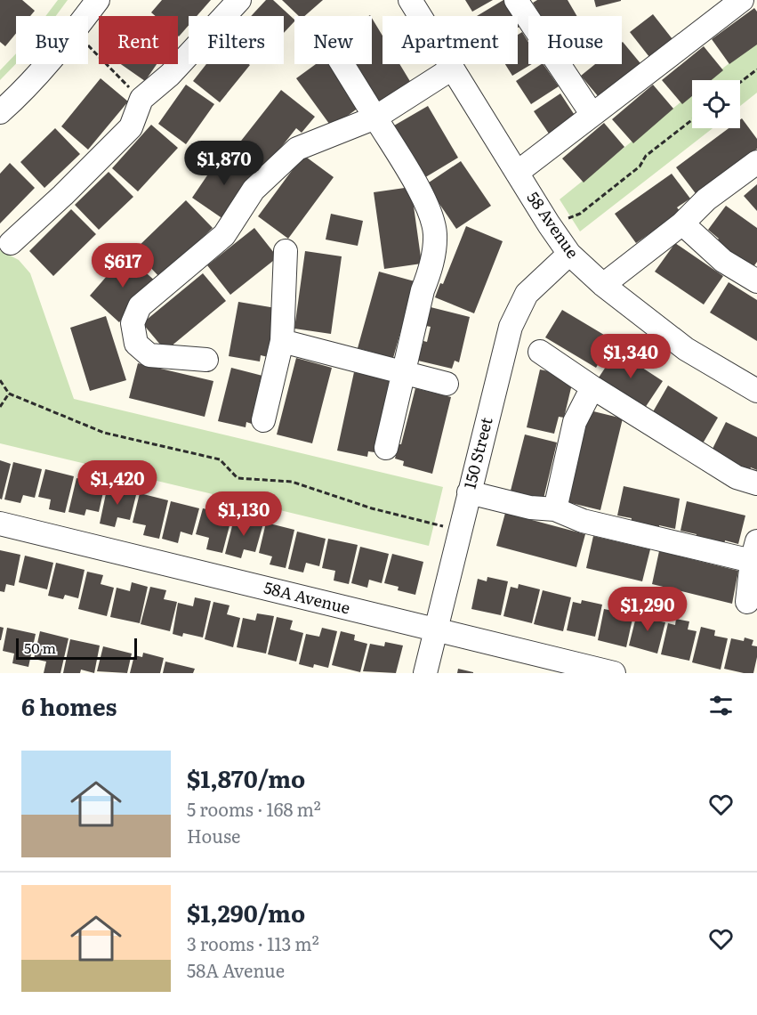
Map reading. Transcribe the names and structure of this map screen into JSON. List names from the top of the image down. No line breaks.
{"streets":{"street":["58 Avenue","150 Street","58A Avenue"]},"crossings":[["58 Avenue","150 Street"],["150 Street","58A Avenue"]],"scale_bar":"50 m","page":{"chip":["Buy","Rent","Filters","New","Apartment","House"],"price":["$1,870","$617","$1,340","$1,420","$1,130","$1,290"],"scale":"50 m","heading":"6 homes","list":[{"name":"$1,870/mo","note":"5 rooms · 168 m² · House"},{"name":"$1,290/mo","note":"3 rooms · 113 m² · 58A Avenue"}]}}
